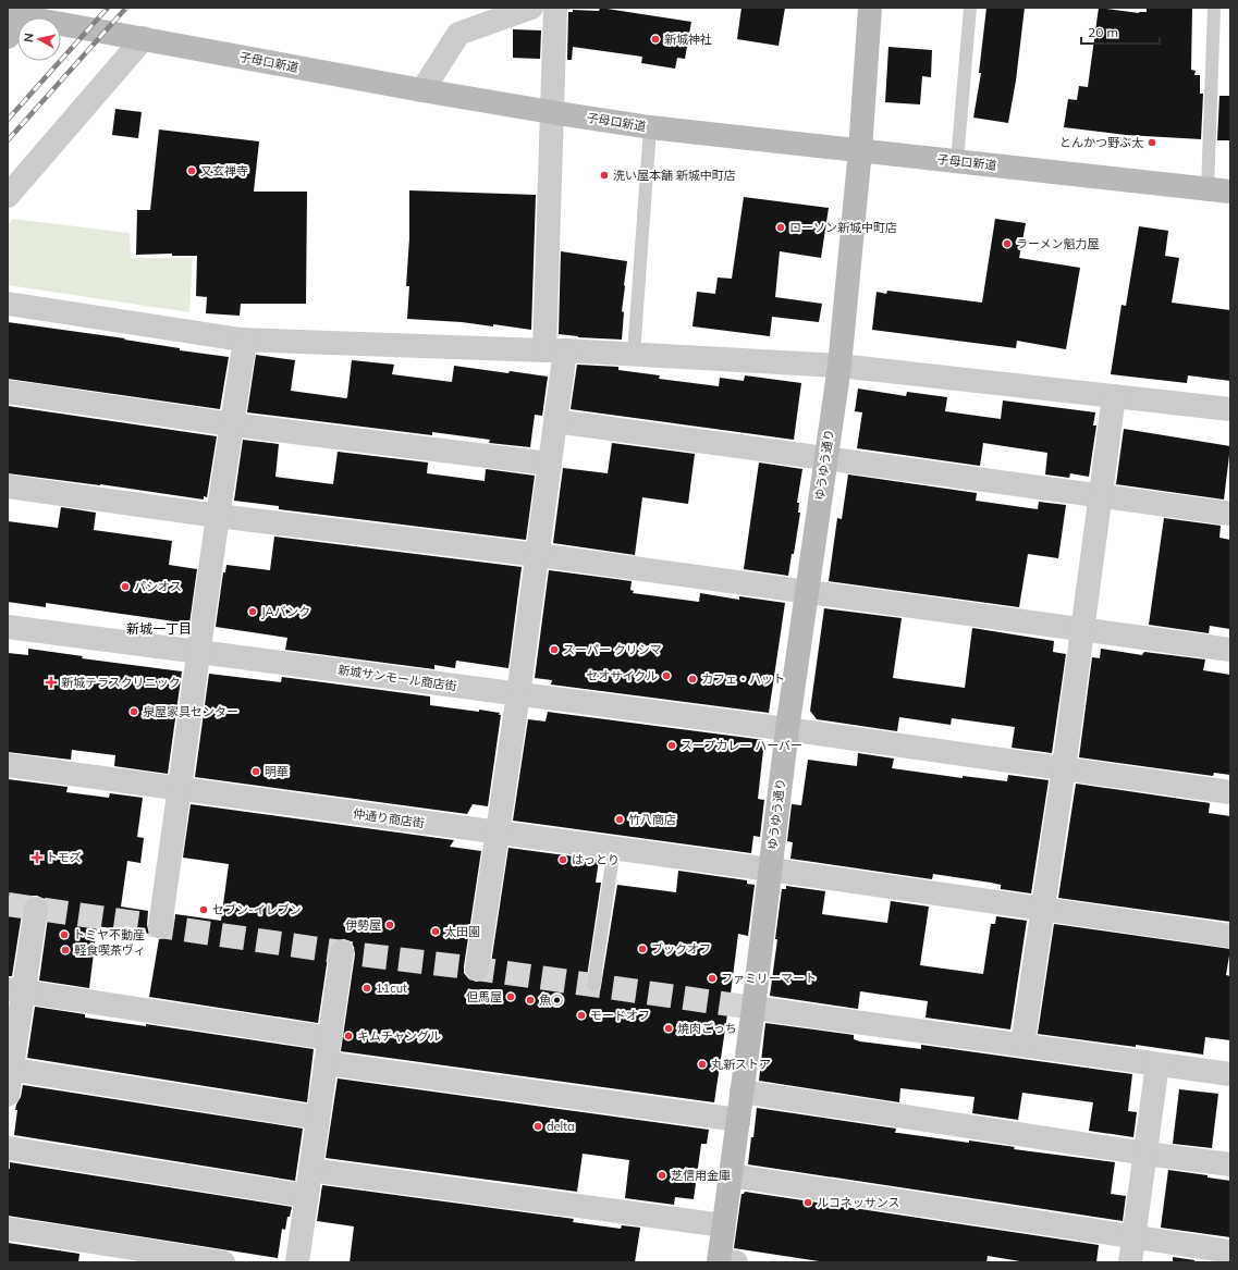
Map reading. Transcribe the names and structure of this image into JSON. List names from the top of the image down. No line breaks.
{"streets":{"street":["子母口新道","ゆうゆう通り","新城サンモール商店街","仲通り商店街"]},"crossings":[["子母口新道","ゆうゆう通り"],["ゆうゆう通り","新城サンモール商店街"],["ゆうゆう通り","仲通り商店街"]],"districts":["新城一丁目"],"places":{"other":["新城神社","とんかつ野ぶ太","又玄禅寺","洗い屋本舗 新城中町店","ローソン新城中町店","ラーメン魁力屋","パシオス","JAバンク","スーパー クリシマ","セオサイクル","カフェ・ハット","泉屋家具センター","スープカレー ハーバー","明華","竹八商店","はっとり","セブン-イレブン","伊勢屋","太田園","トミヤ不動産","ブックオフ","軽食喫茶ヴィ","ファミリーマート","11cut","但馬屋","魚○","モードオフ","焼肉ごっち","キムチャングル","丸新ストア","delta","芝信用金庫","ルコネッサンス"],"health":["新城テラスクリニック","トモズ"]},"scale_bar":"20 m","north":"left"}
